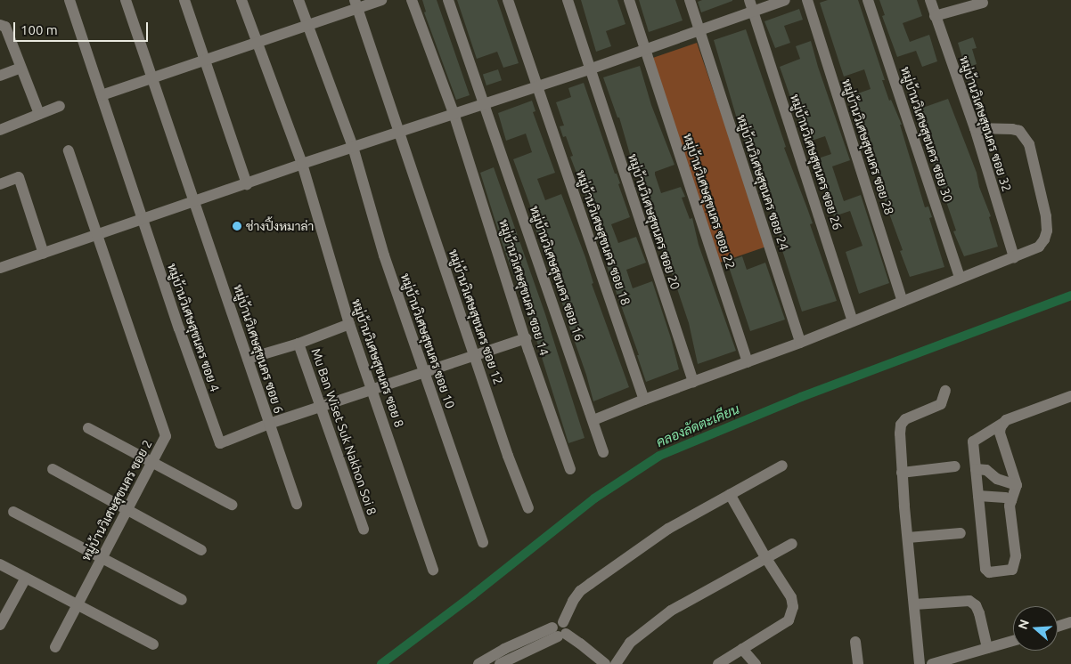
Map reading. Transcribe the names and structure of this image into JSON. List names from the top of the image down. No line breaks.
{"streets":{"street":["หมู่บ้านวิเศษสุขนคร ซอย 32","หมู่บ้านวิเศษสุขนคร ซอย 30","หมู่บ้านวิเศษสุขนคร ซอย 28","หมู่บ้านวิเศษสุขนคร ซอย 26","หมู่บ้านวิเศษสุขนคร ซอย 24","หมู่บ้านวิเศษสุขนคร ซอย 22","หมู่บ้านวิเศษสุขนคร ซอย 20","หมู่บ้านวิเศษสุขนคร ซอย 18","หมู่บ้านวิเศษสุขนคร ซอย 16","หมู่บ้านวิเศษสุขนคร ซอย 14","หมู่บ้านวิเศษสุขนคร ซอย 12","หมู่บ้านวิเศษสุขนคร ซอย 4","หมู่บ้านวิเศษสุขนคร ซอย 10","หมู่บ้านวิเศษสุขนคร ซอย 6","หมู่บ้านวิเศษสุขนคร ซอย 8","Mu Ban Wiset Suk Nakhon Soi 8","หมู่บ้านวิเศษสุขนคร ซอย 2"]},"crossings":[["หมู่บ้านวิเศษสุขนคร ซอย 4","หมู่บ้านวิเศษสุขนคร ซอย 6"]],"water":["คลองลัดตะเคียน"],"places":["ช่างปิ้งหมาล่า"],"scale_bar":"100 m","north":"left"}
